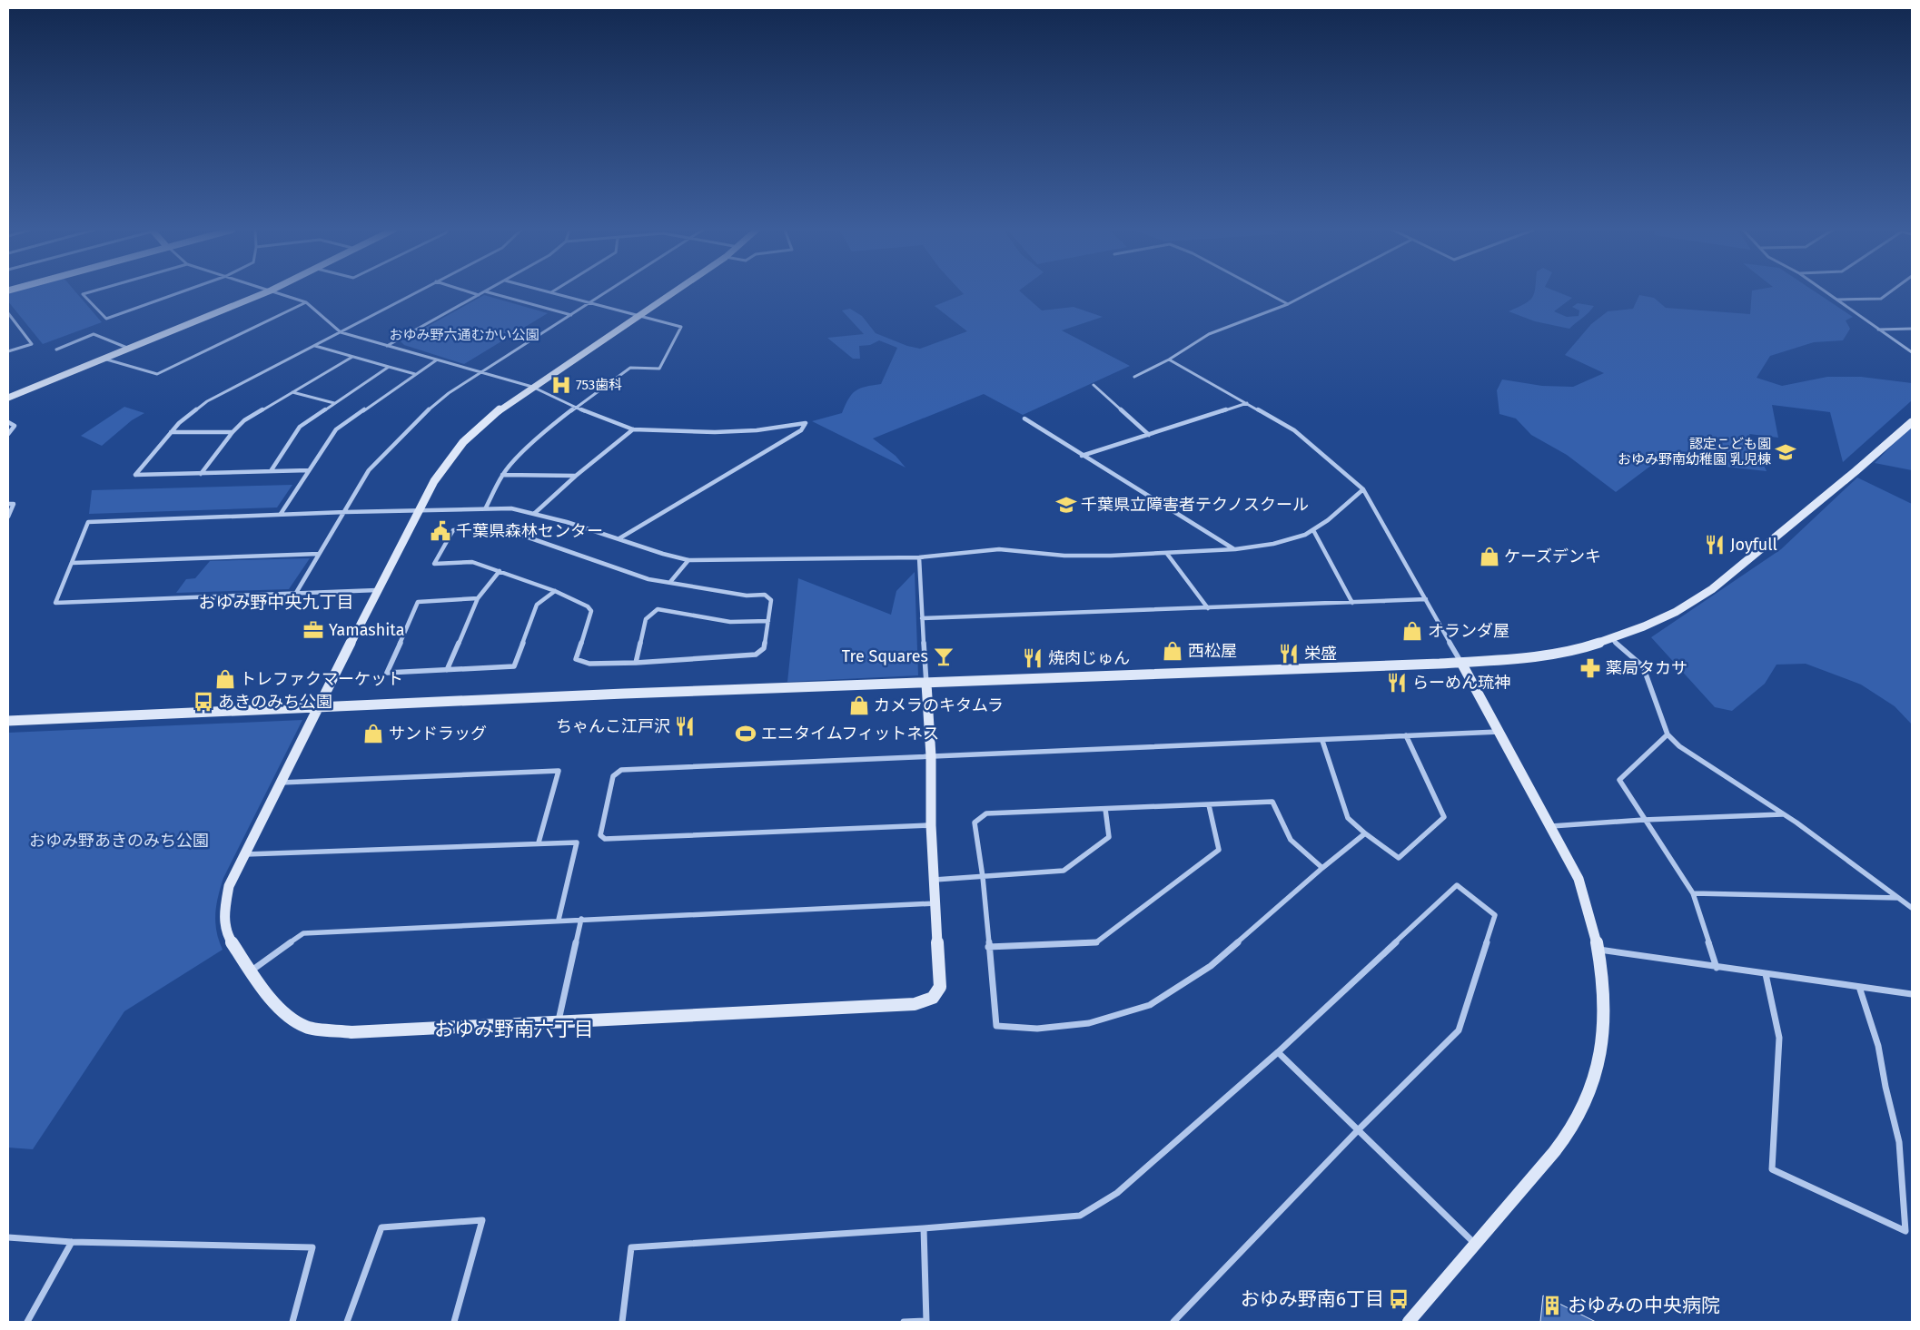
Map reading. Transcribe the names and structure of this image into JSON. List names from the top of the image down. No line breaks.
{"districts":["おゆみ野中央九丁目","おゆみ野南六丁目"],"parks":["おゆみ野六通むかい公園","おゆみ野あきのみち公園"],"places":{"hospital":["753歯科"],"school or university":["認定こども園 おゆみ野南幼稚園 乳児棟","千葉県立障害者テクノスクール"],"public building":["千葉県森林センター"],"restaurant":["Joyfull","栄盛","焼肉じゅん","らーめん琉神","ちゃんこ江戸沢"],"shop":["ケーズデンキ","オランダ屋","西松屋","トレファクマーケット","カメラのキタムラ","サンドラッグ"],"office":["Yamashita"],"bar":["Tre Squares"],"pharmacy":["薬局タカサ"],"bus stop":["あきのみち公園","おゆみ野南6丁目"],"sports":["エニタイムフィットネス"],"building":["おゆみの中央病院"]}}
